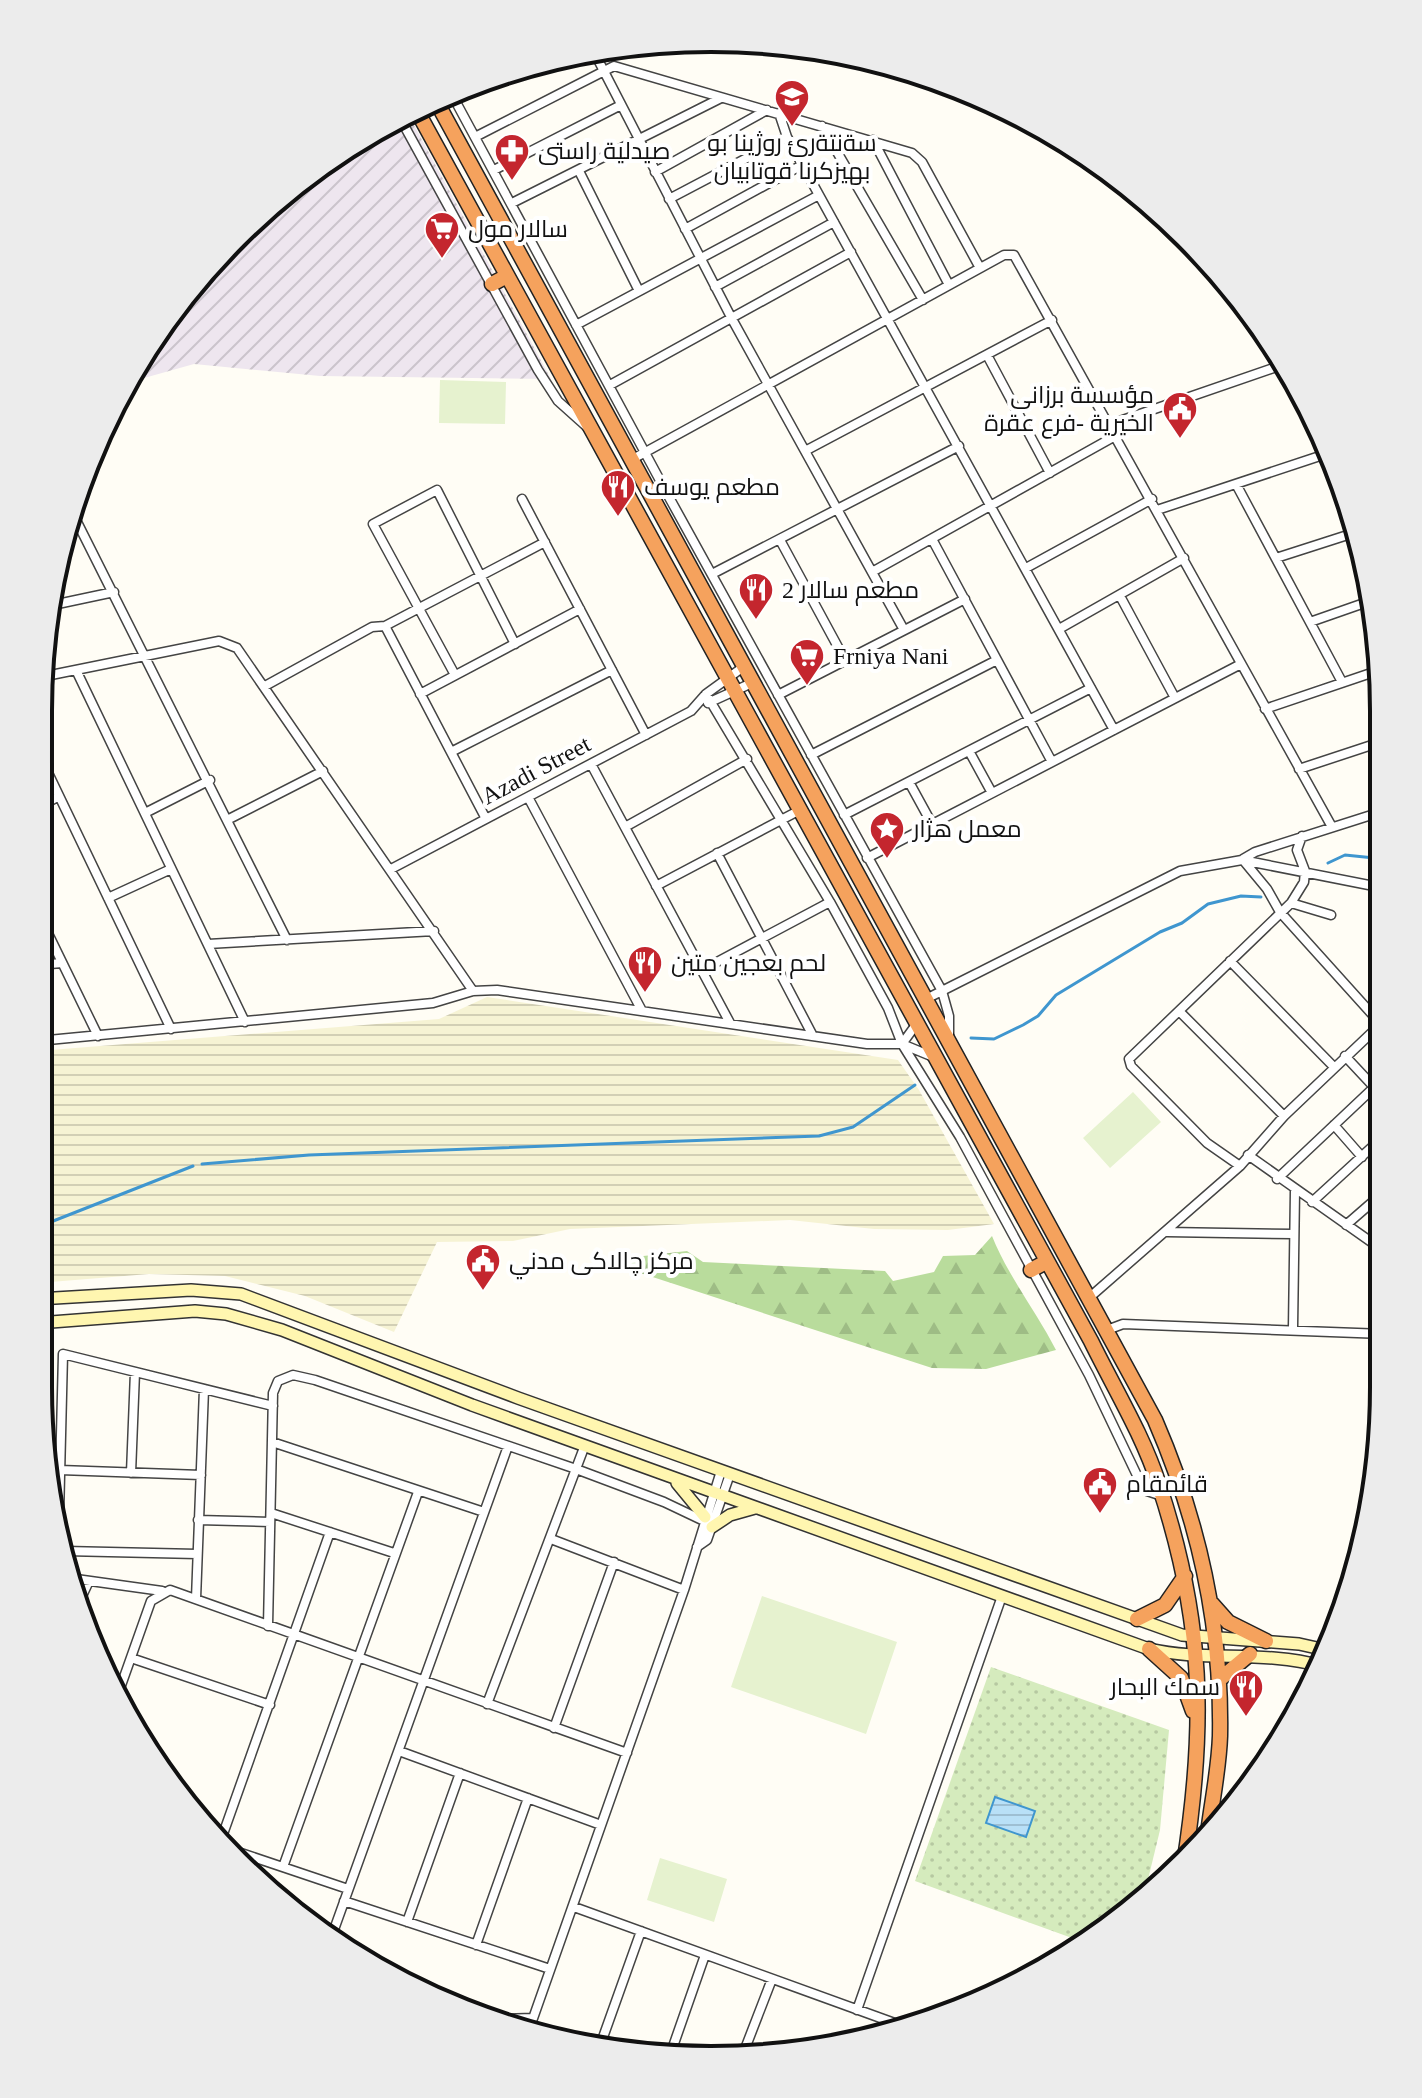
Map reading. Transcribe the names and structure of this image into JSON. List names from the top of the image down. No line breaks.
{"streets":{"street":["Azadi Street"]},"places":{"school or university":["سةنتةرئ روژينا بو بهيزكرنا قوتابيان"],"pharmacy":["صيدلية راستى"],"supermarket":["سالار مول","Frniya Nani"],"public building":["مؤسسة برزانى الخيرية -فرع عقرة","مركز چالاکى مدني","قائمقام"],"restaurant":["مطعم يوسف","مطعم سالار 2","لحم بعجين متين","سمك البحار"],"place":["معمل هژار"]}}
